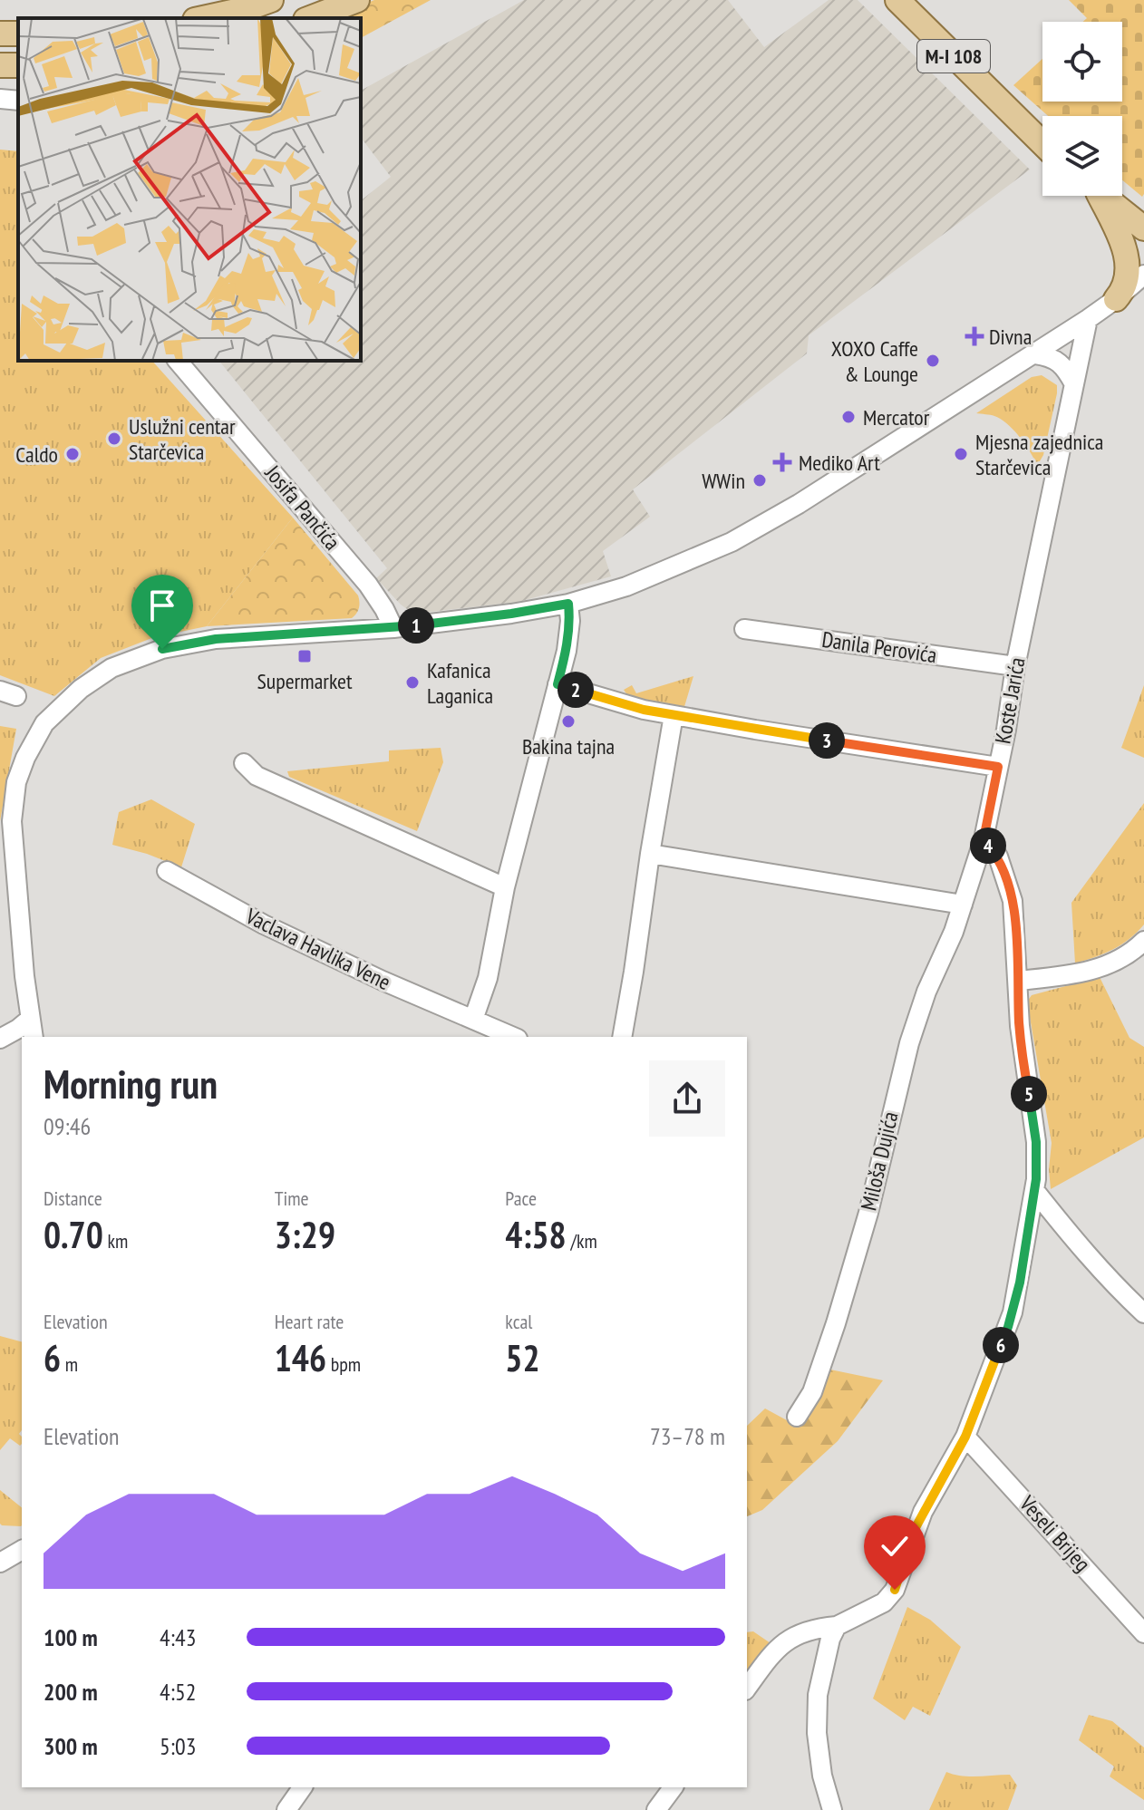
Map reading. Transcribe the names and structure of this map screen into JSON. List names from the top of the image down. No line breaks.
{"streets":{"main road":["M-I 108"],"street":["Josifa Pančića","Danila Perovića","Koste Jarića","Vaclava Havlika Vene","Miloša Dujića","Veseli Brijeg"]},"crossings":[["Danila Perovića","Koste Jarića"],["Koste Jarića","Miloša Dujića"]],"places":{"health":["Divna","Mediko Art"],"other":["XOXO Caffe & Lounge","Mercator","Uslužni centar Starčevica","Caldo","Mjesna zajednica Starčevica","WWin","Kafanica Laganica","Bakina tajna"],"transit":["Supermarket"]},"page":{"pins":["1","2","3","4","5","6"],"heading":["Morning run","09:46"],"stats":[["Distance","0.70 km"],["Time","3:29"],["Pace","4:58 /km"],["Elevation","6 m"],["Heart rate","146 bpm"],["kcal","52"]],"chart":["Elevation","73–78 m"],"list":[{"name":"100 m","note":"4:43"},{"name":"200 m","note":"4:52"},{"name":"300 m","note":"5:03"}]}}
